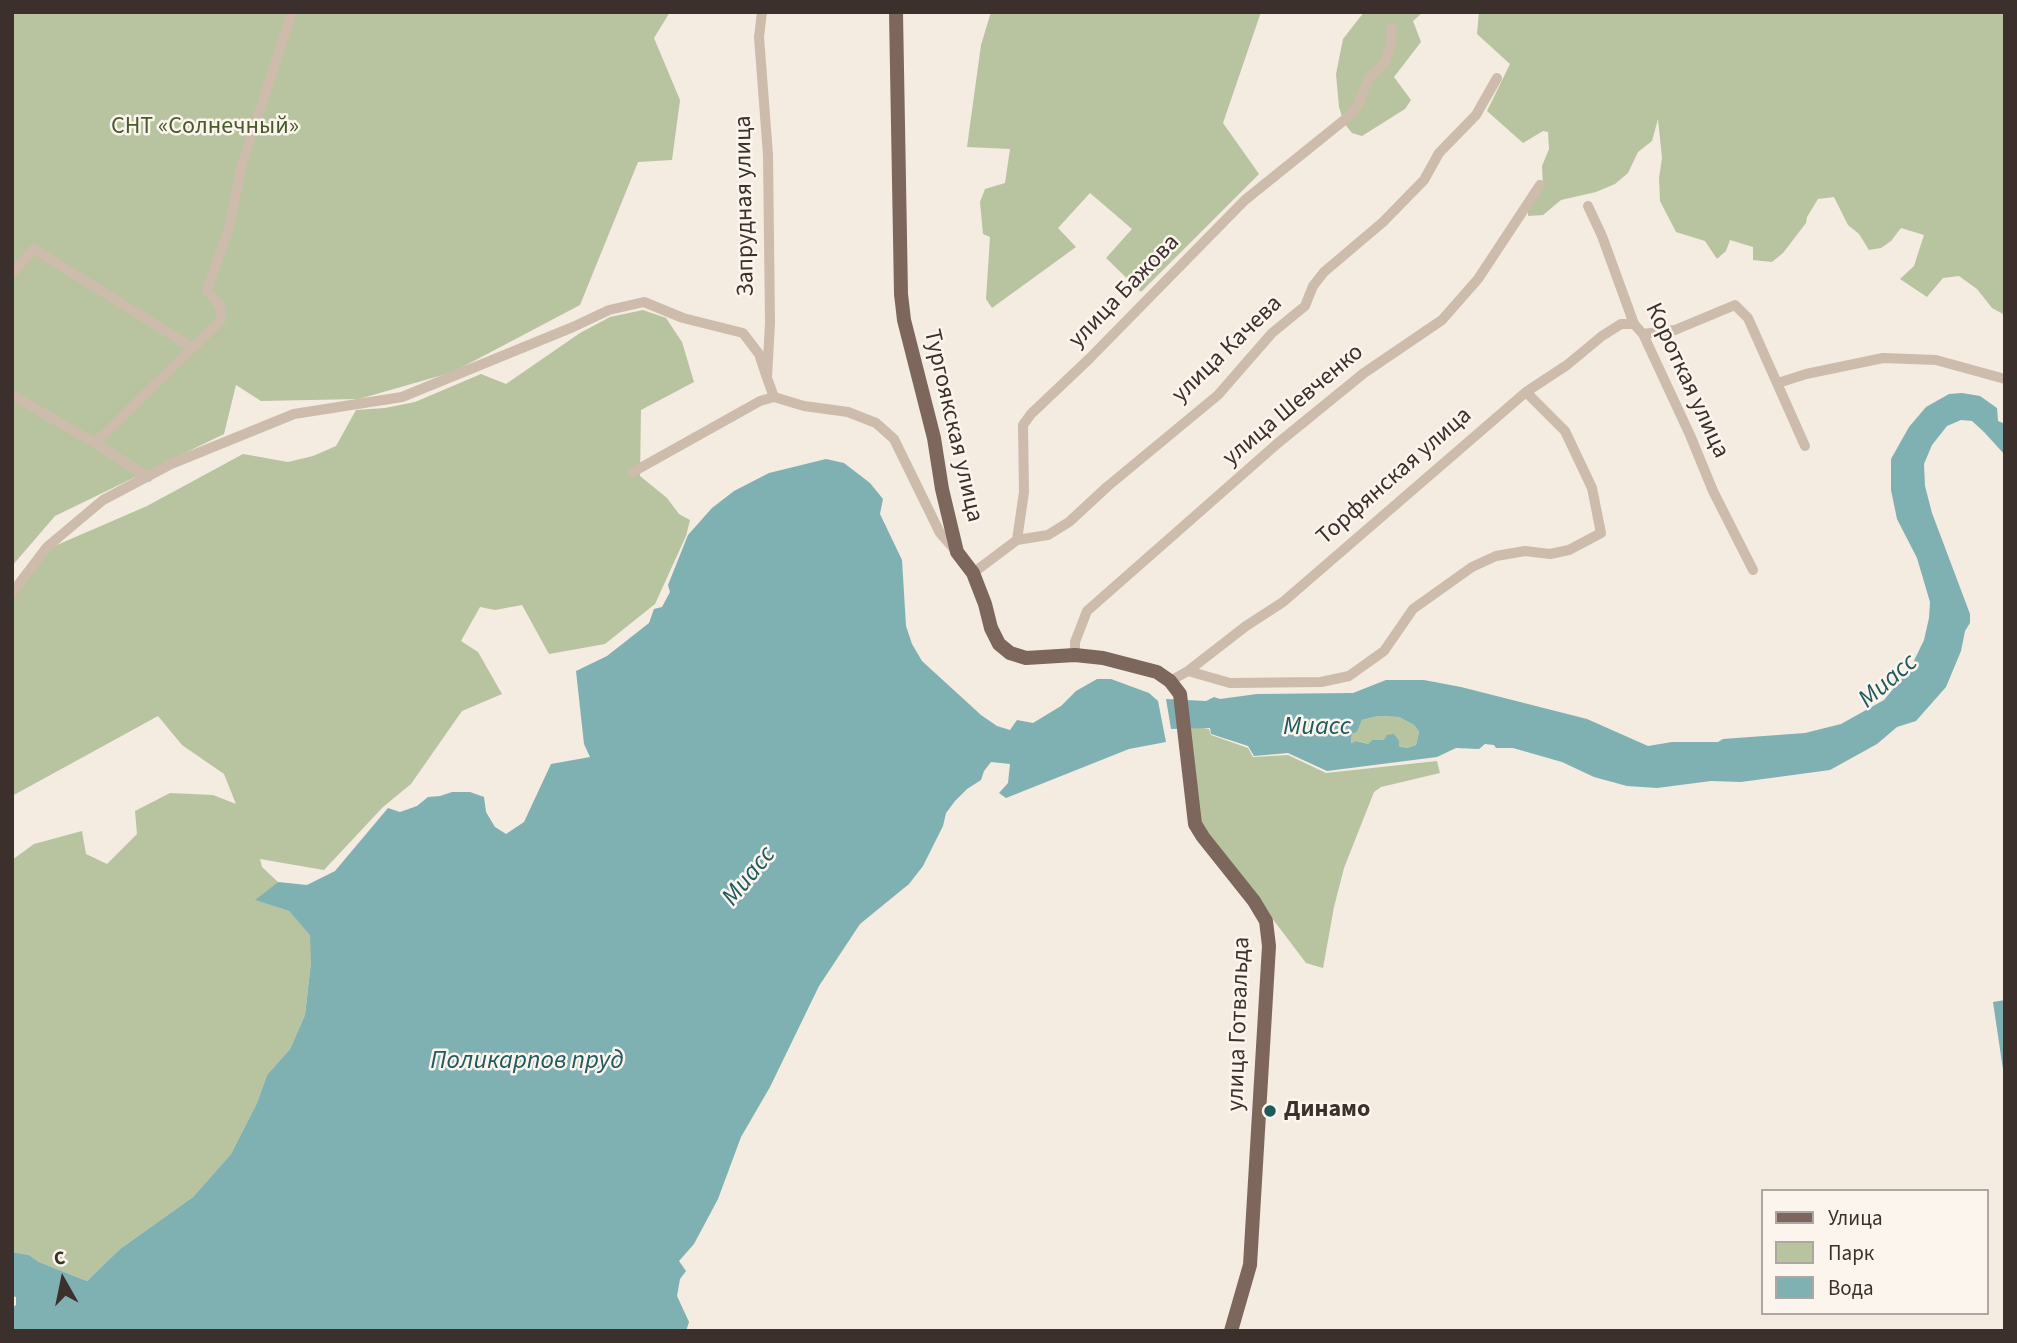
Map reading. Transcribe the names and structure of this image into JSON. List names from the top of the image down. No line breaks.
{"streets":{"main road":["Тургоякская улица","улица Готвальда"],"street":["Запрудная улица","улица Бажова","улица Качева","Короткая улица","улица Шевченко","Торфянская улица"]},"crossings":[["улица Бажова","улица Качева"],["улица Качева","Тургоякская улица"],["Короткая улица","Торфянская улица"],["улица Шевченко","Тургоякская улица"],["Тургоякская улица","Торфянская улица"],["Тургоякская улица","улица Готвальда"]],"water":["Миасс","Поликарпов пруд"],"parks":["СНТ «Солнечный»"],"places":["Динамо"],"legend":["Улица","Парк","Вода"],"north":"top"}
